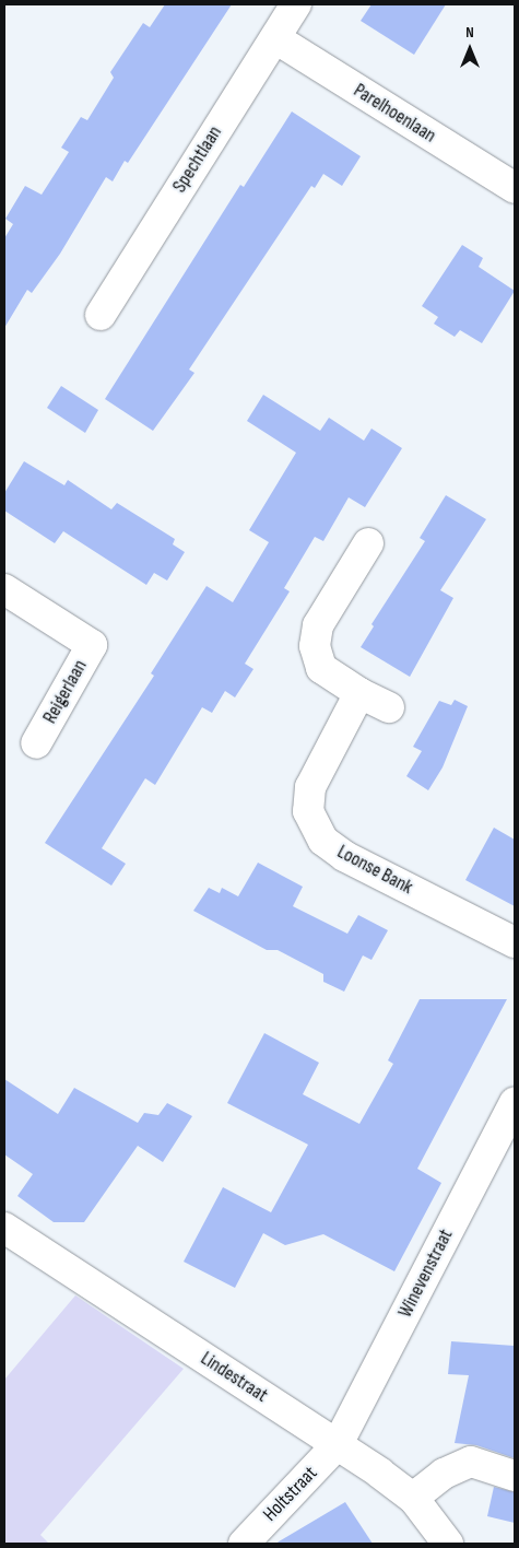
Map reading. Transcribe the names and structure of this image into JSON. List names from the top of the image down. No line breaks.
{"streets":{"street":["Parelhoenlaan","Spechtlaan","Reigerlaan","Loonse Bank","Winevenstraat","Lindestraat","Holtstraat"]},"crossings":[["Parelhoenlaan","Spechtlaan"],["Winevenstraat","Lindestraat"],["Winevenstraat","Holtstraat"],["Lindestraat","Holtstraat"]],"north":"top"}
